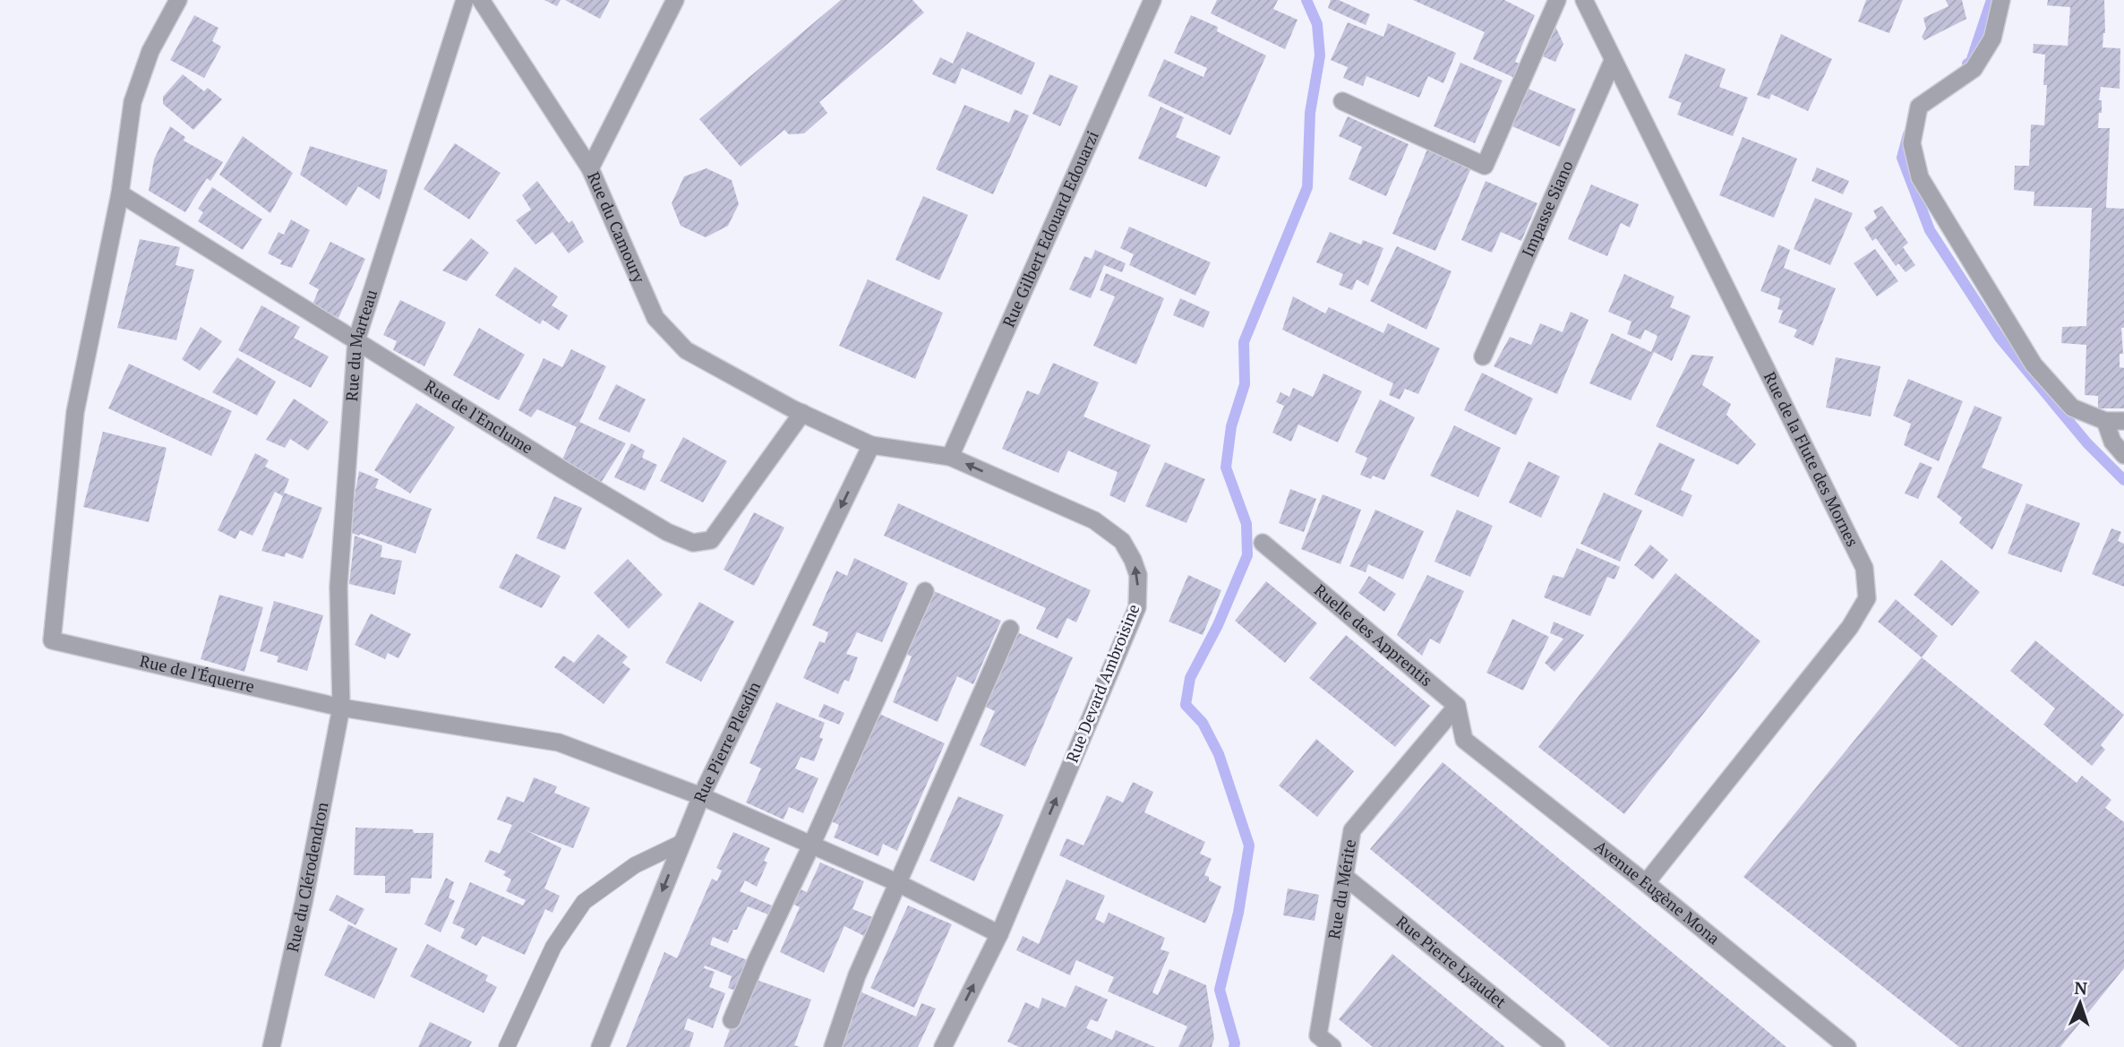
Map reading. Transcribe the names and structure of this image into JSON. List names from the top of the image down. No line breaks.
{"streets":{"street":["Impasse Siano","Rue du Camoury","Rue Gilbert Edouard Edouarzi","Rue du Marteau","Rue de l'Enclume","Rue de la Flute des Mornes","Ruelle des Apprentis","Rue de l'Équerre","Rue Devard Ambroisine","Rue Pierre Plesdin","Rue du Clérodendron","Rue du Mérite","Avenue Eugène Mona","Rue Pierre Lyaudet"]},"crossings":[["Impasse Siano","Rue de la Flute des Mornes"],["Rue du Camoury","Rue de l'Enclume"],["Rue du Camoury","Rue Devard Ambroisine"],["Rue Gilbert Edouard Edouarzi","Rue Devard Ambroisine"],["Rue du Marteau","Rue de l'Enclume"],["Rue du Marteau","Rue de l'Équerre"],["Rue du Marteau","Rue du Clérodendron"],["Rue de l'Enclume","Rue de l'Équerre"],["Rue de l'Enclume","Rue Devard Ambroisine"],["Rue de la Flute des Mornes","Avenue Eugène Mona"],["Ruelle des Apprentis","Rue du Mérite"],["Ruelle des Apprentis","Avenue Eugène Mona"],["Rue de l'Équerre","Rue Devard Ambroisine"],["Rue de l'Équerre","Rue Pierre Plesdin"],["Rue de l'Équerre","Rue du Clérodendron"],["Rue Devard Ambroisine","Rue Pierre Plesdin"],["Rue du Mérite","Avenue Eugène Mona"],["Rue du Mérite","Rue Pierre Lyaudet"]],"north":"top"}
